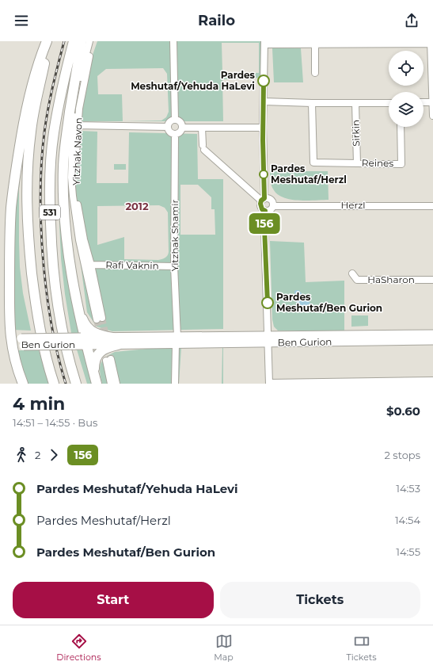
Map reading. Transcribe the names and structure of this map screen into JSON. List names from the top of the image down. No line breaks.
{"streets":{"highway":["531"],"main road":["Ben Gurion"],"street":["Sirkin","Yitzhak Navon","Reines","Herzl","Yitzhak Shamir","Rafi Vaknin","HaSharon"]},"crossings":[["Sirkin","Reines"],["Yitzhak Navon","Rafi Vaknin"],["Yitzhak Shamir","Rafi Vaknin"],["Yitzhak Shamir","Ben Gurion"]],"districts":["2012"],"places":["Pardes Meshutaf/Yehuda HaLevi","Pardes Meshutaf/Herzl","Pardes Meshutaf/Ben Gurion"],"lines":["bus line 156"],"page":{"header":"Railo","on_map":"156","heading":["4 min","14:51 – 14:55 · Bus","$0.60"],"legs":["2","156","2 stops"],"list":[{"name":"Pardes Meshutaf/Yehuda HaLevi","value":"14:53"},{"name":"Pardes Meshutaf/Herzl","value":"14:54"},{"name":"Pardes Meshutaf/Ben Gurion","value":"14:55"}],"buttons":["Start","Tickets"],"tabs":["Directions","Map","Tickets"]}}
